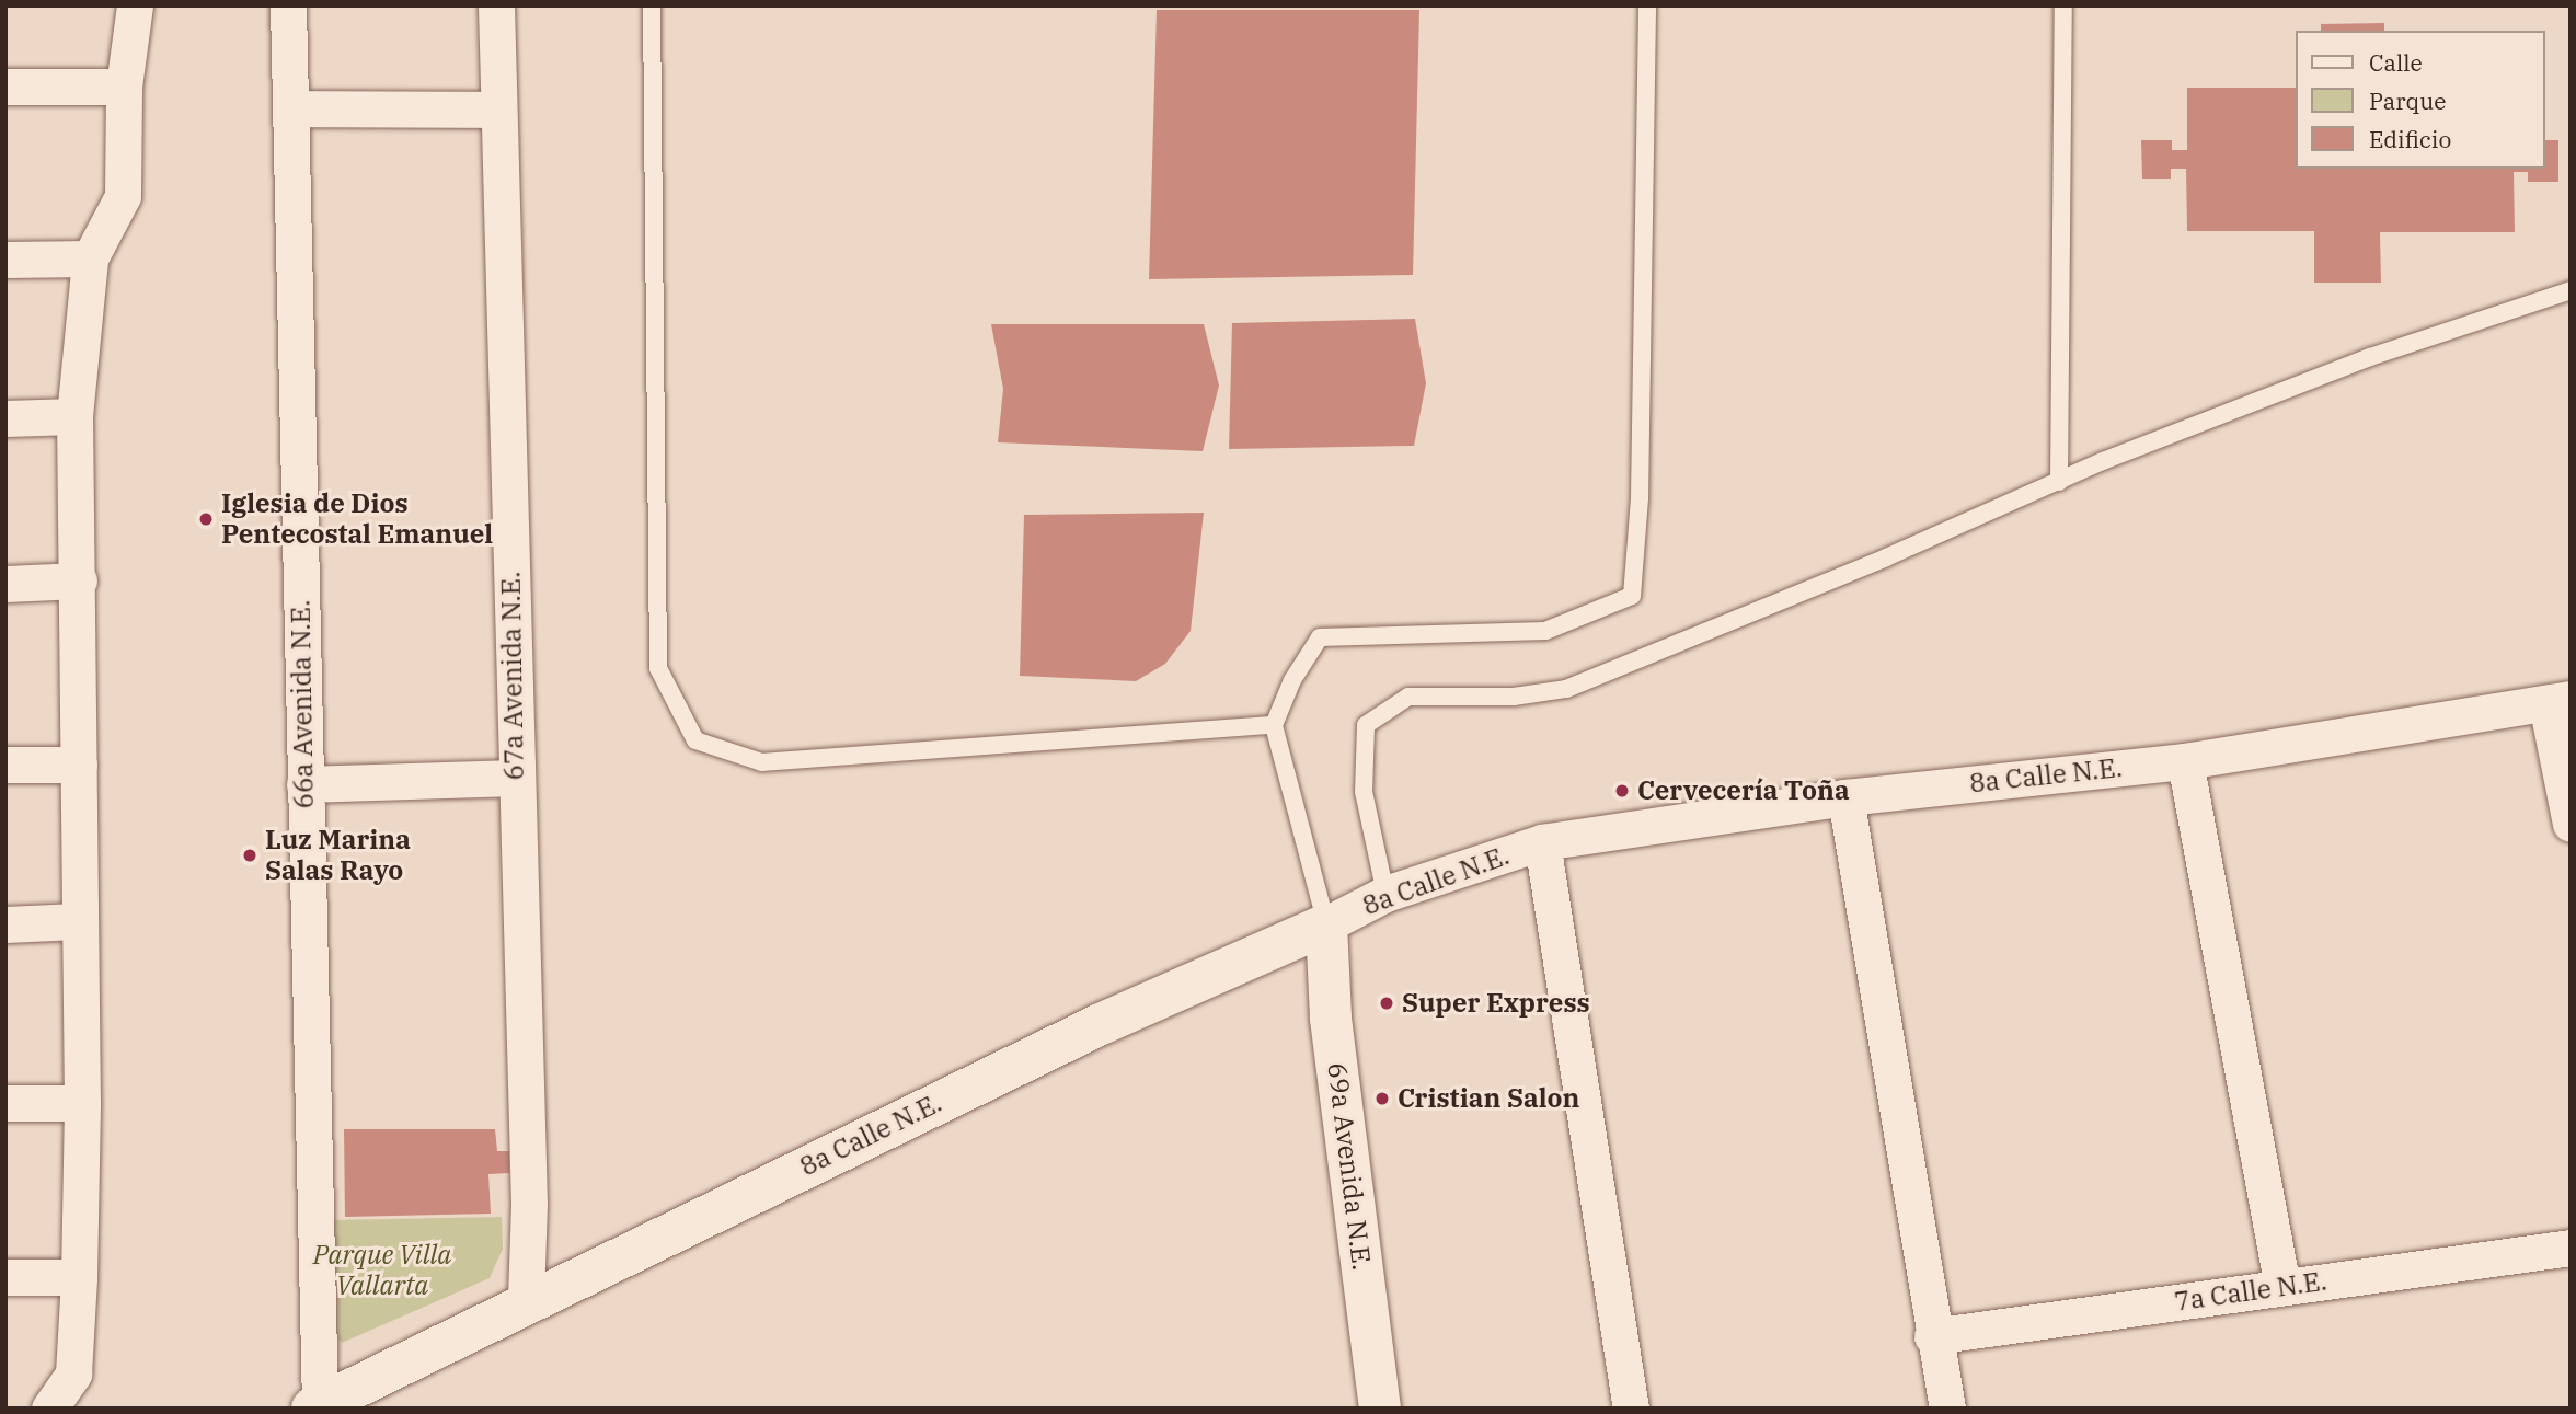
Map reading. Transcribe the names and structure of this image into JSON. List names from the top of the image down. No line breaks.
{"streets":{"street":["67a Avenida N.E.","66a Avenida N.E.","8a Calle N.E.","69a Avenida N.E.","7a Calle N.E."]},"crossings":[["67a Avenida N.E.","8a Calle N.E."],["66a Avenida N.E.","8a Calle N.E."],["8a Calle N.E.","69a Avenida N.E."]],"parks":["Parque Villa Vallarta"],"places":["Iglesia de Dios Pentecostal Emanuel","Cervecería Toña","Luz Marina Salas Rayo","Super Express","Cristian Salon"],"legend":["Calle","Parque","Edificio"]}
